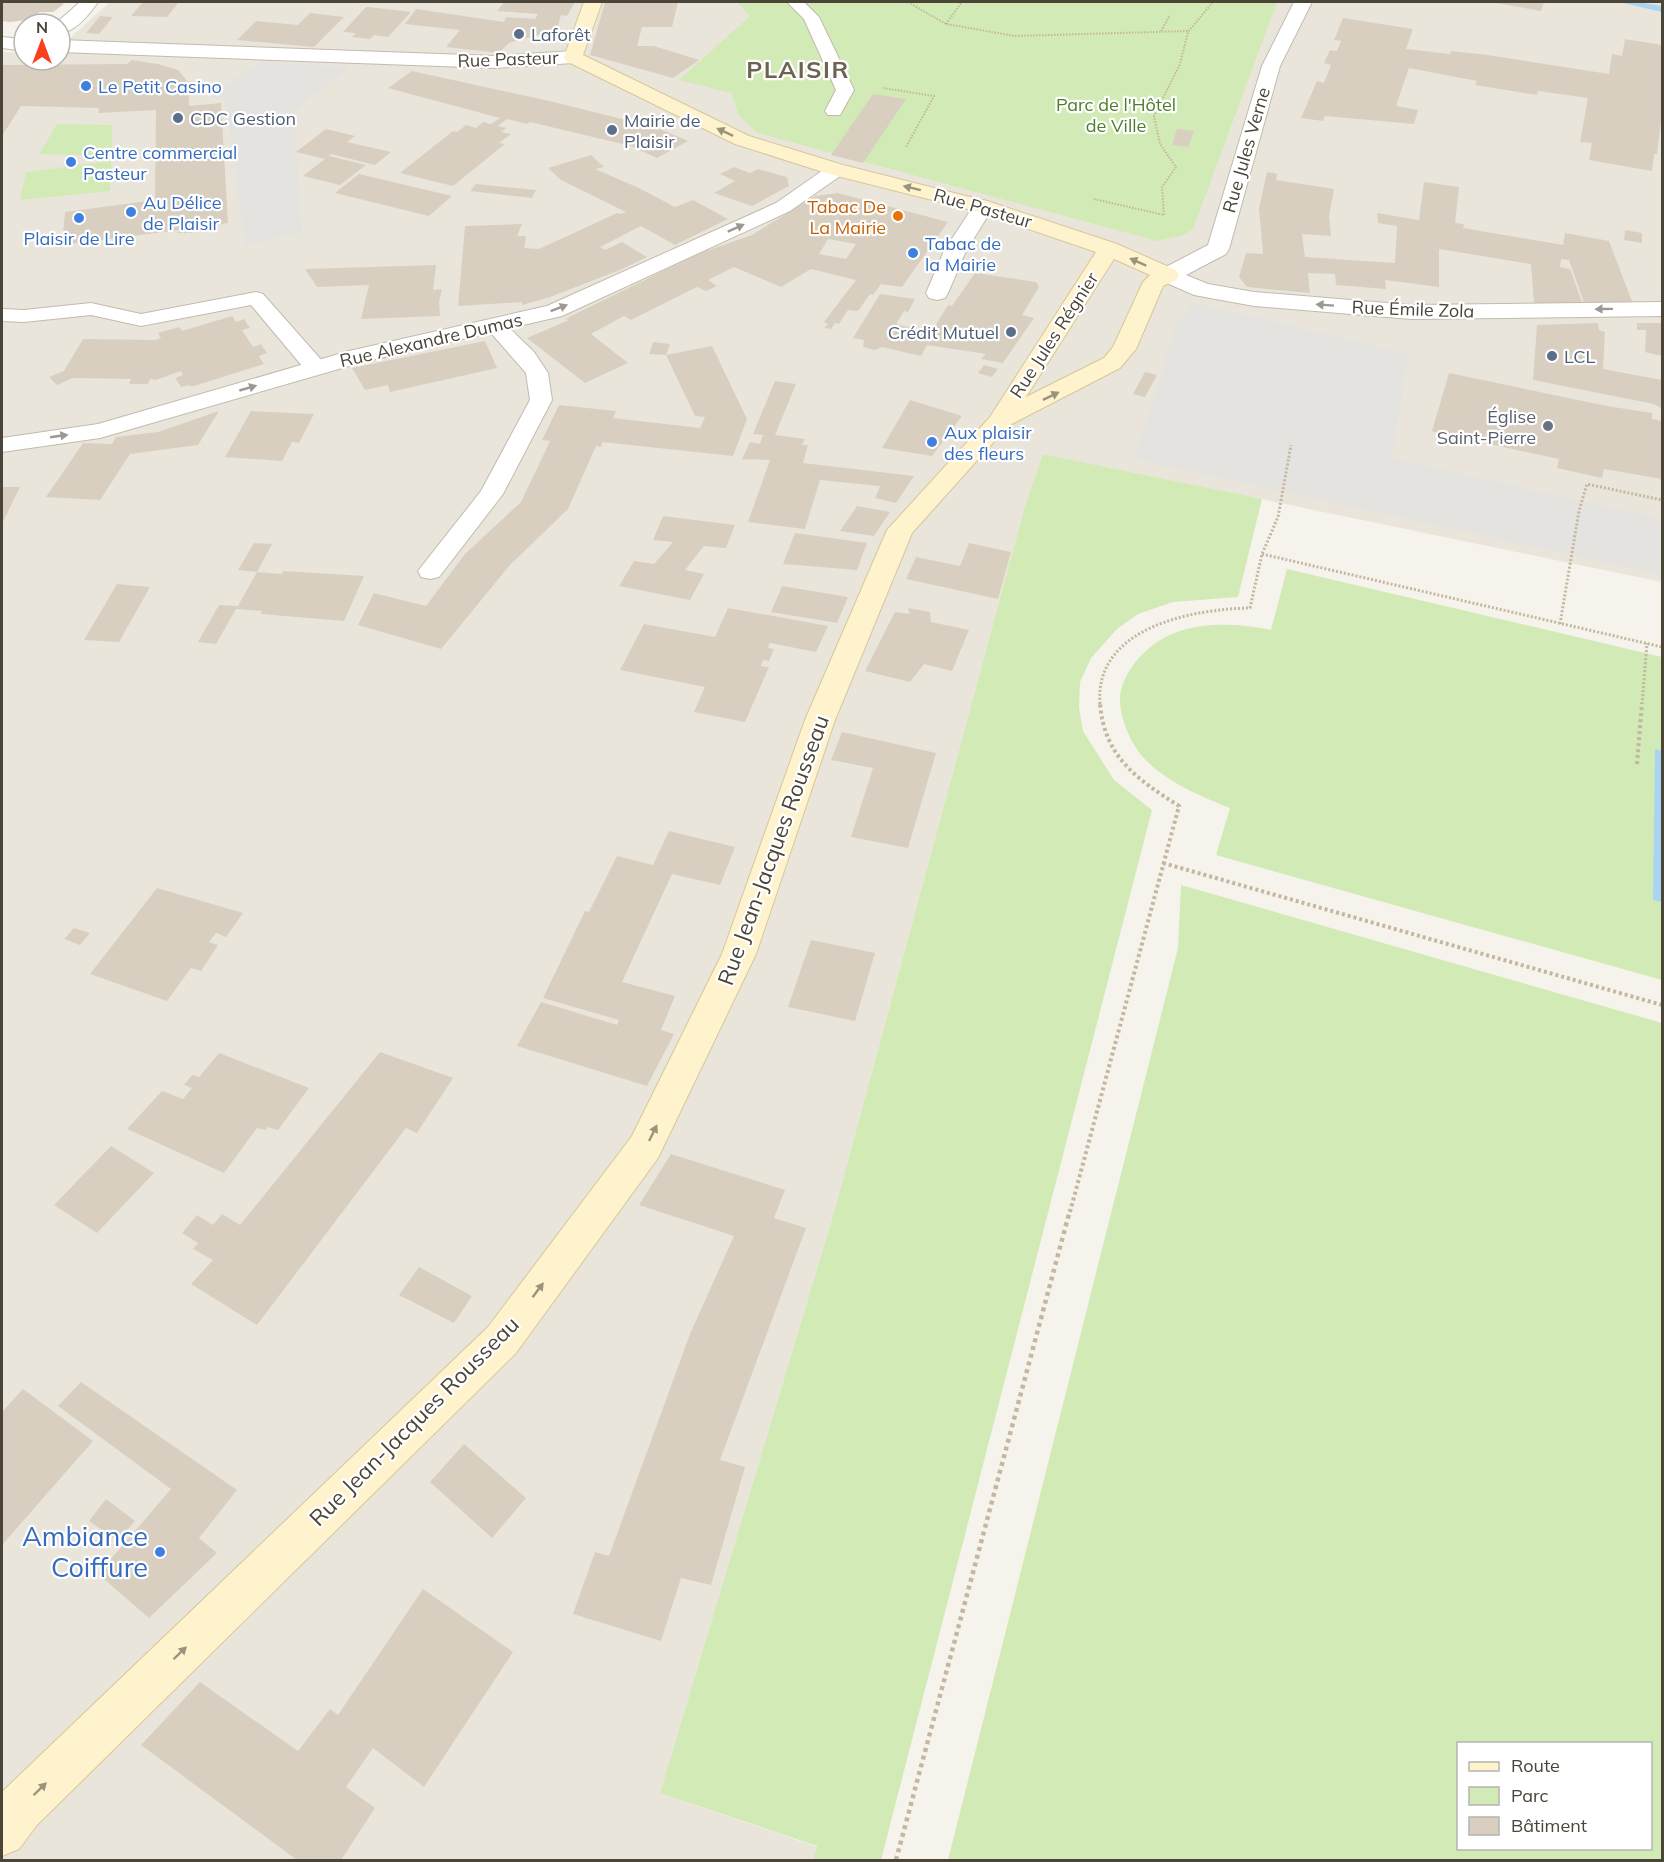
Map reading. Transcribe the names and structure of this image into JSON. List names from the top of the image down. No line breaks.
{"streets":{"street":["Rue Pasteur","Rue Jules Verne","Rue Émile Zola","Rue Jules Régnier","Rue Alexandre Dumas","Rue Jean-Jacques Rousseau"]},"crossings":[["Rue Pasteur","Rue Jules Verne"],["Rue Pasteur","Rue Émile Zola"],["Rue Pasteur","Rue Jules Régnier"],["Rue Pasteur","Rue Alexandre Dumas"],["Rue Pasteur","Rue Jean-Jacques Rousseau"],["Rue Jules Verne","Rue Émile Zola"],["Rue Jules Verne","Rue Jean-Jacques Rousseau"],["Rue Émile Zola","Rue Jean-Jacques Rousseau"],["Rue Jules Régnier","Rue Jean-Jacques Rousseau"]],"one_way":["Rue Pasteur","Rue Émile Zola","Rue Alexandre Dumas","Rue Jean-Jacques Rousseau"],"districts":["PLAISIR"],"parks":["Parc de l'Hôtel de Ville"],"places":["Laforêt","Le Petit Casino","CDC Gestion","Mairie de Plaisir","Centre commercial Pasteur","Au Délice de Plaisir","Tabac De La Mairie","Plaisir de Lire","Tabac de la Mairie","Crédit Mutuel","LCL","Église Saint-Pierre","Aux plaisir des fleurs","Ambiance Coiffure"],"legend":["Route","Parc","Bâtiment"],"north":"top"}
